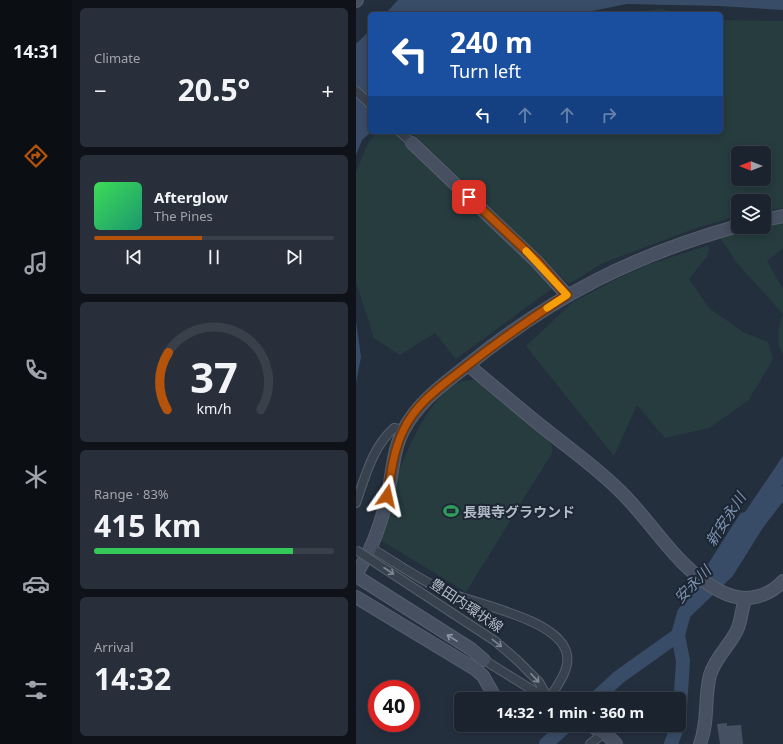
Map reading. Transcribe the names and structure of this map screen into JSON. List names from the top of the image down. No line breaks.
{"streets":{"street":["豊田内環状線"]},"water":["新安永川","安永川"],"places":{"sports":["長興寺グラウンド"]},"north":"left","page":{"tabs":"14:31","tile":["Climate",["Range · 83%","415 km"],["Arrival","14:32"]],"turn":["240 m","Turn left"],"heat":["−","20.5°","+"],"song":["Afterglow","The Pines"],"limit":"40","trip":"14:32 · 1 min · 360 m","gauge":["37","km/h"]}}
